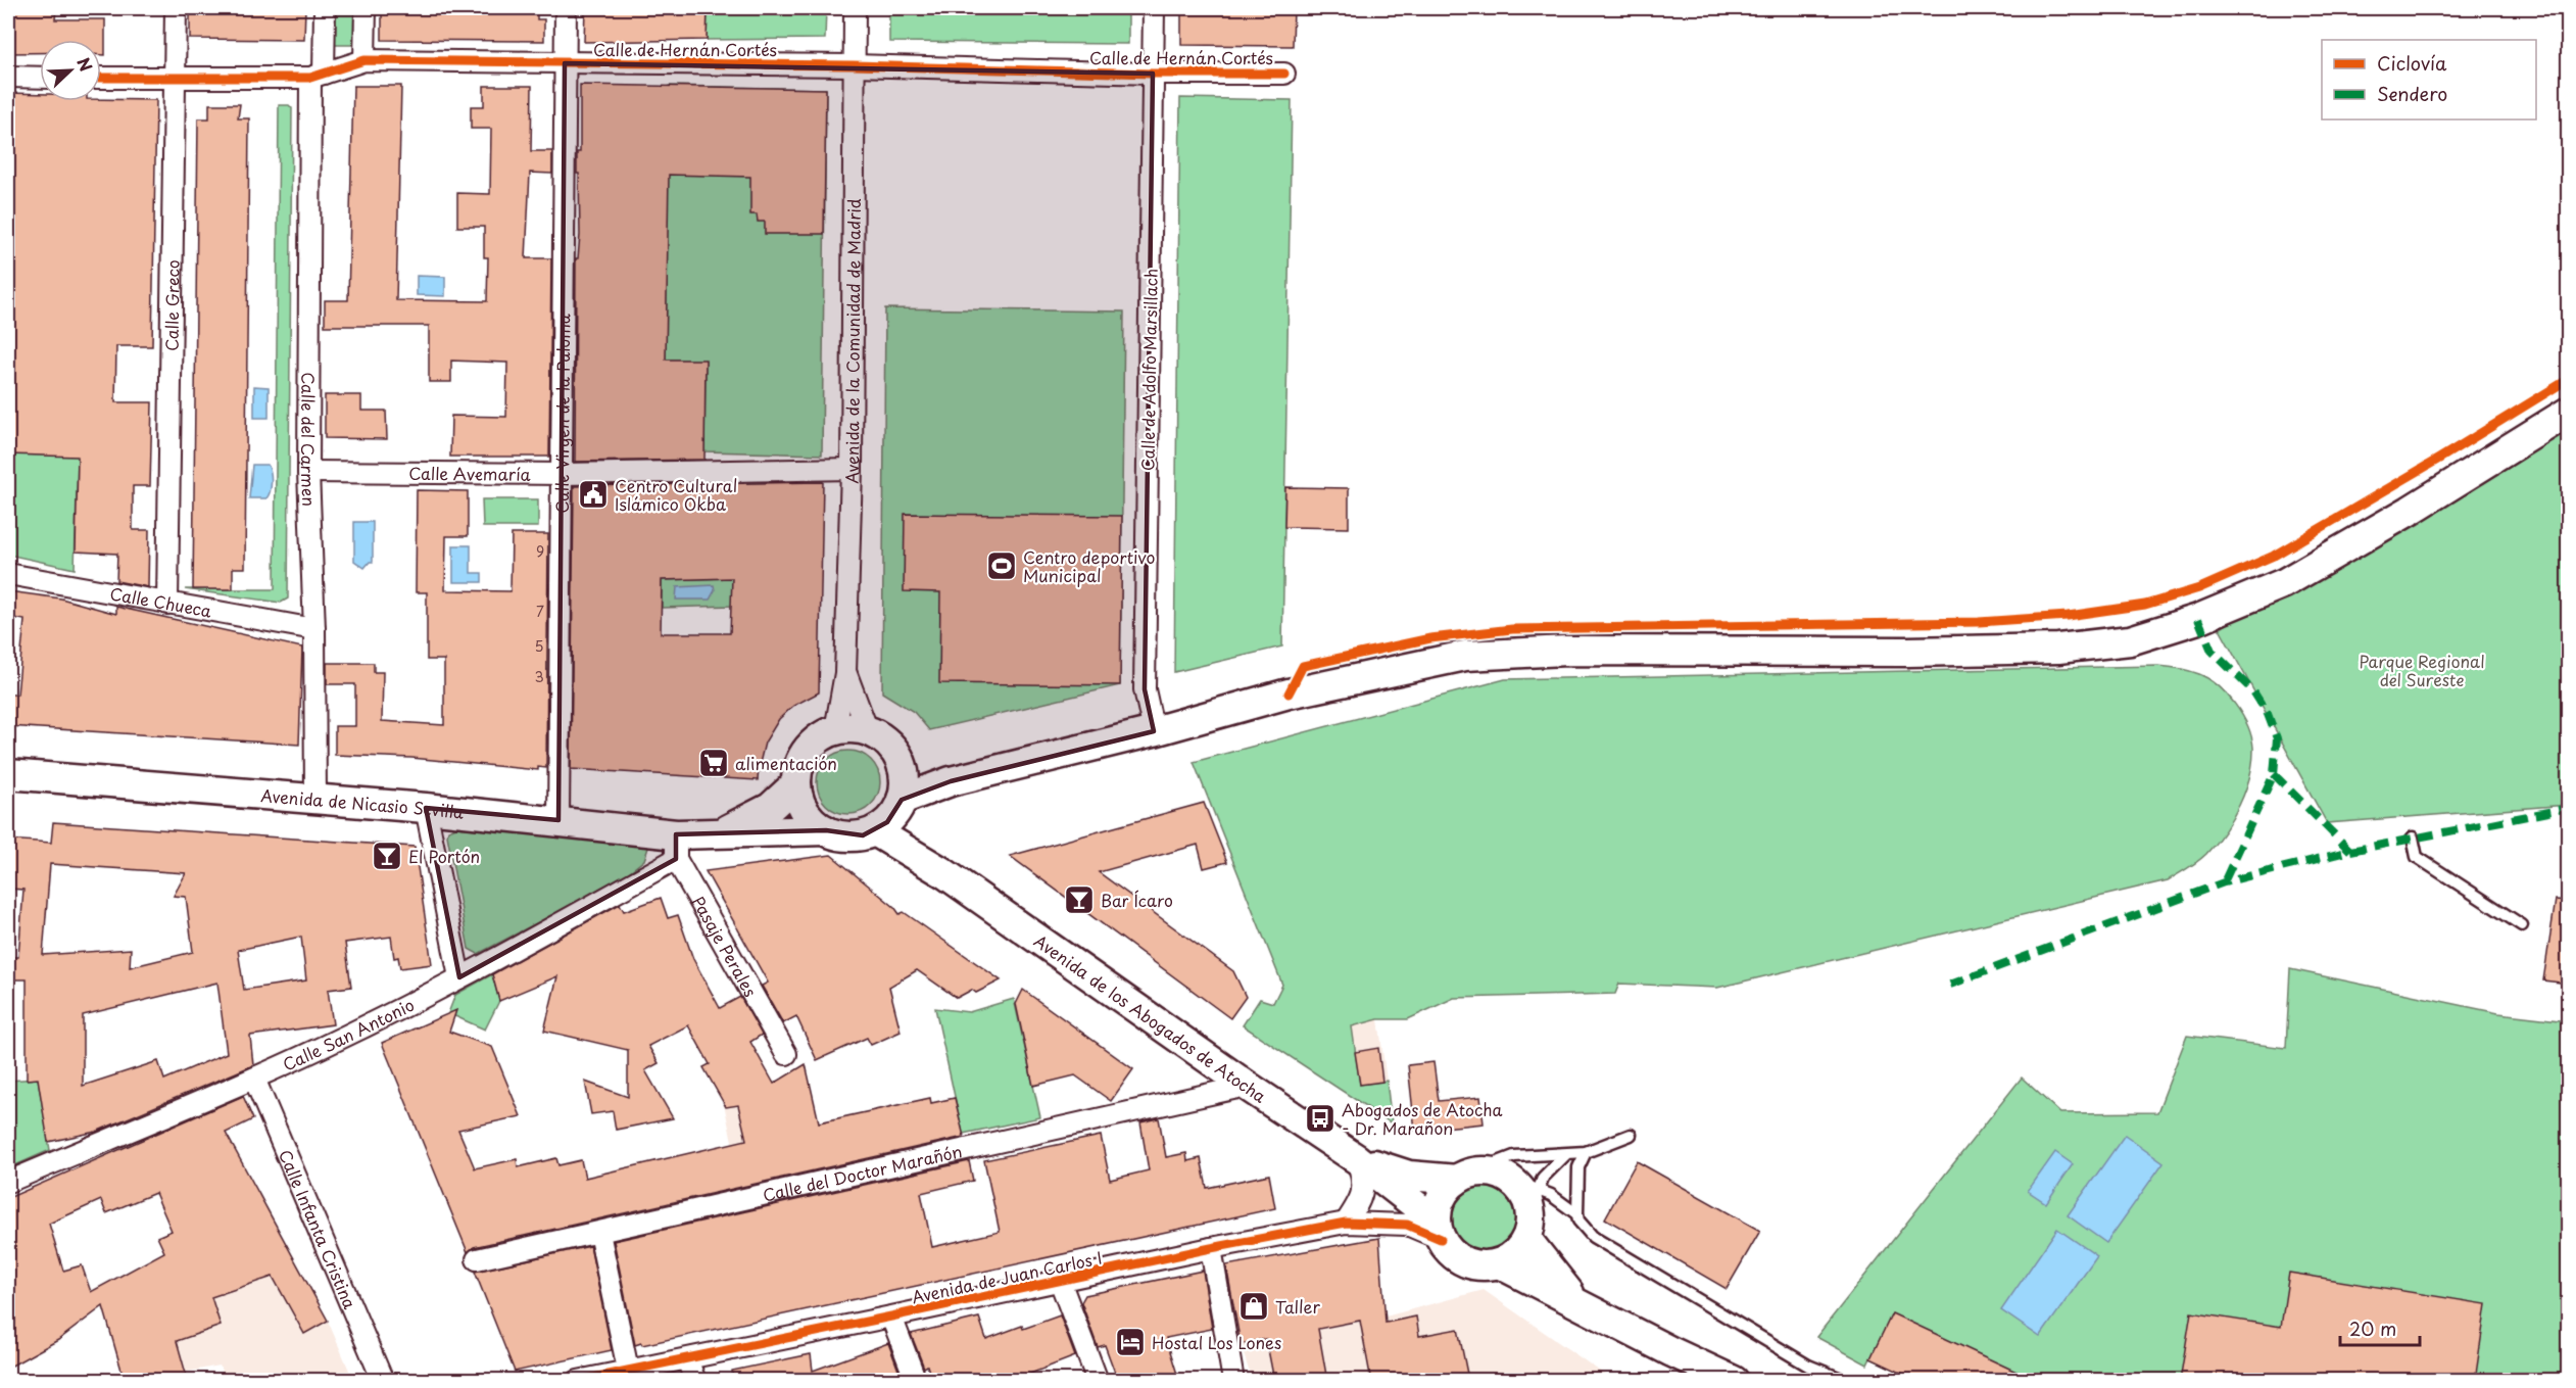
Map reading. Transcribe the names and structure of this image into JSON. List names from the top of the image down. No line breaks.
{"streets":{"main road":["Avenida de Nicasio Sevilla","Avenida de los Abogados de Atocha"],"street":["Calle de Hernán Cortés","Calle Greco","Avenida de la Comunidad de Madrid","Calle de Adolfo Marsillach","Calle Virgen de la Paloma","Calle del Carmen","Calle Avemaría","Calle Chueca","Pasaje Perales","Calle San Antonio","Calle del Doctor Marañón","Calle Infanta Cristina","Avenida de Juan Carlos I"]},"crossings":[["Calle de Hernán Cortés","Calle Greco"],["Calle de Hernán Cortés","Avenida de la Comunidad de Madrid"],["Calle de Hernán Cortés","Calle de Adolfo Marsillach"],["Calle de Hernán Cortés","Calle Virgen de la Paloma"],["Calle de Hernán Cortés","Calle del Carmen"],["Calle Greco","Calle Chueca"],["Avenida de la Comunidad de Madrid","Calle Avemaría"],["Calle Virgen de la Paloma","Calle Avemaría"],["Calle Virgen de la Paloma","Avenida de Nicasio Sevilla"],["Calle del Carmen","Calle Avemaría"],["Calle del Carmen","Calle Chueca"],["Calle del Carmen","Avenida de Nicasio Sevilla"],["Avenida de Nicasio Sevilla","Pasaje Perales"],["Avenida de Nicasio Sevilla","Avenida de los Abogados de Atocha"],["Avenida de Nicasio Sevilla","Calle San Antonio"],["Pasaje Perales","Calle San Antonio"],["Avenida de los Abogados de Atocha","Calle del Doctor Marañón"],["Avenida de los Abogados de Atocha","Avenida de Juan Carlos I"],["Calle San Antonio","Calle Infanta Cristina"]],"parks":["Parque Regional del Sureste"],"places":{"public building":["Centro Cultural Islámico Okba"],"sports":["Centro deportivo Municipal"],"supermarket":["alimentación"],"bar":["El Portón","Bar Ícaro"],"bus stop":["Abogados de Atocha - Dr. Marañon"],"shop":["Taller"],"hotel":["Hostal Los Lones"]},"house_numbers":["9","7","5","3"],"legend":["Ciclovía","Sendero"],"scale_bar":"20 m","north":"top right"}
